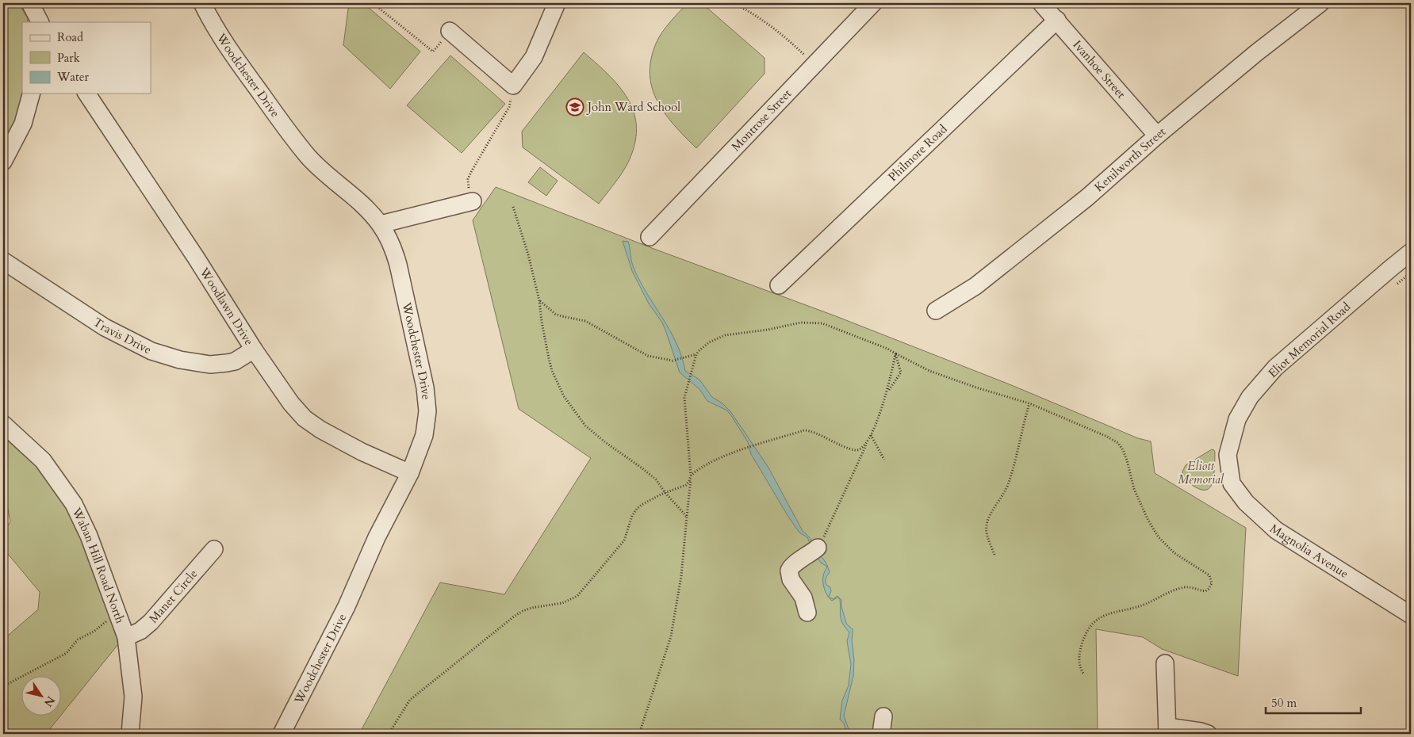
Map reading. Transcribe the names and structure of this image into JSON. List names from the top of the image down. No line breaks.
{"streets":{"street":["Ivanhoe Street","Woodchester Drive","Montrose Street","Philmore Road","Kenilworth Street","Woodlawn Drive","Travis Drive","Eliot Memorial Road","Magnolia Avenue","Waban Hill Road North","Manet Circle"]},"crossings":[["Ivanhoe Street","Philmore Road"],["Ivanhoe Street","Kenilworth Street"],["Woodchester Drive","Woodlawn Drive"],["Woodlawn Drive","Travis Drive"],["Eliot Memorial Road","Magnolia Avenue"],["Waban Hill Road North","Manet Circle"]],"parks":["Eliott Memorial"],"places":{"school or university":["John Ward School"]},"legend":["Road","Park","Water"],"scale_bar":"50 m","north":"bottom right"}
